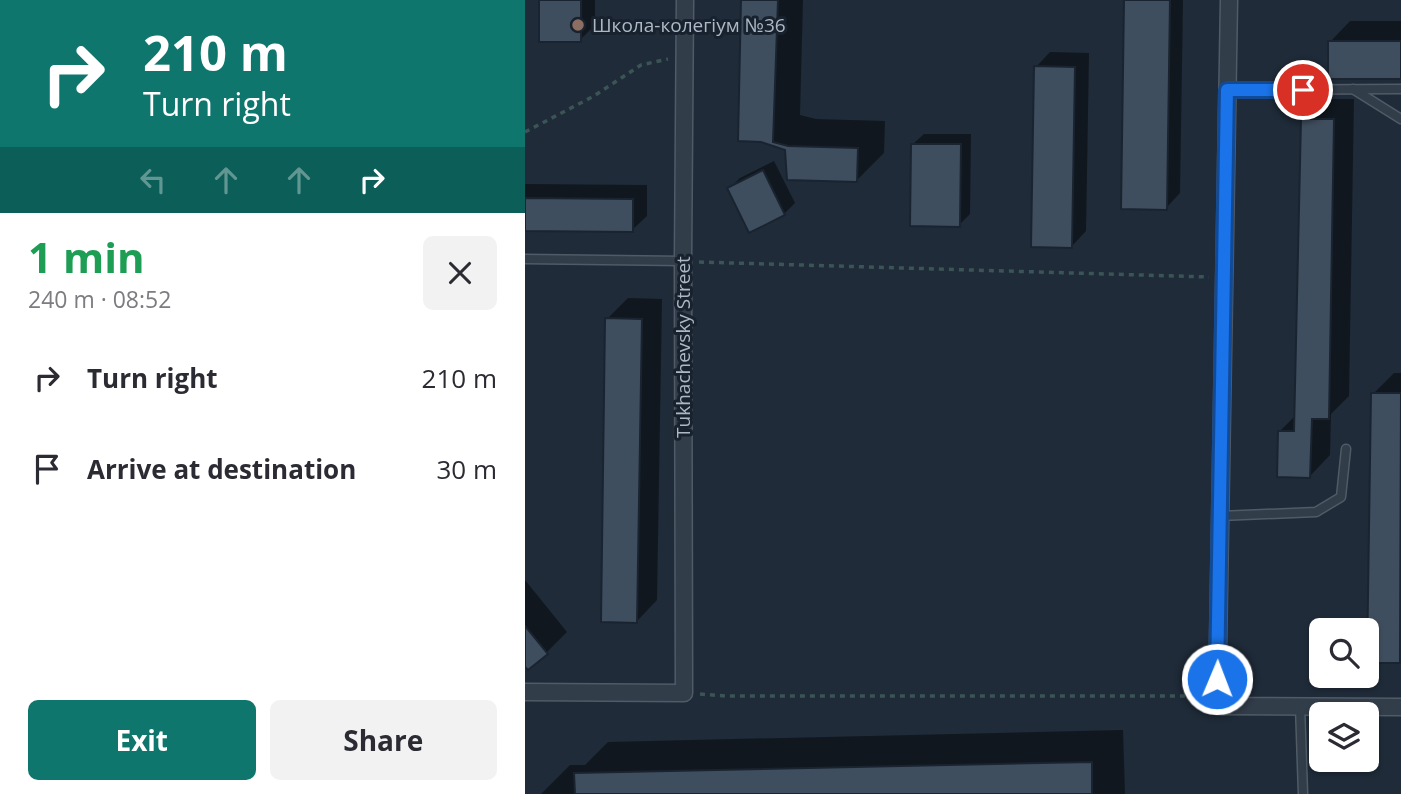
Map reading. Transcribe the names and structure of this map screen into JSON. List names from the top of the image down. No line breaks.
{"streets":{"street":["Tukhachevsky Street"]},"places":["Школа-колегіум №36"],"page":{"turn":["210 m","Turn right"],"heading":["1 min","240 m · 08:52"],"list":[{"name":"Turn right","value":"210 m"},{"name":"Arrive at destination","value":"30 m"}],"buttons":["Exit","Share"]}}
